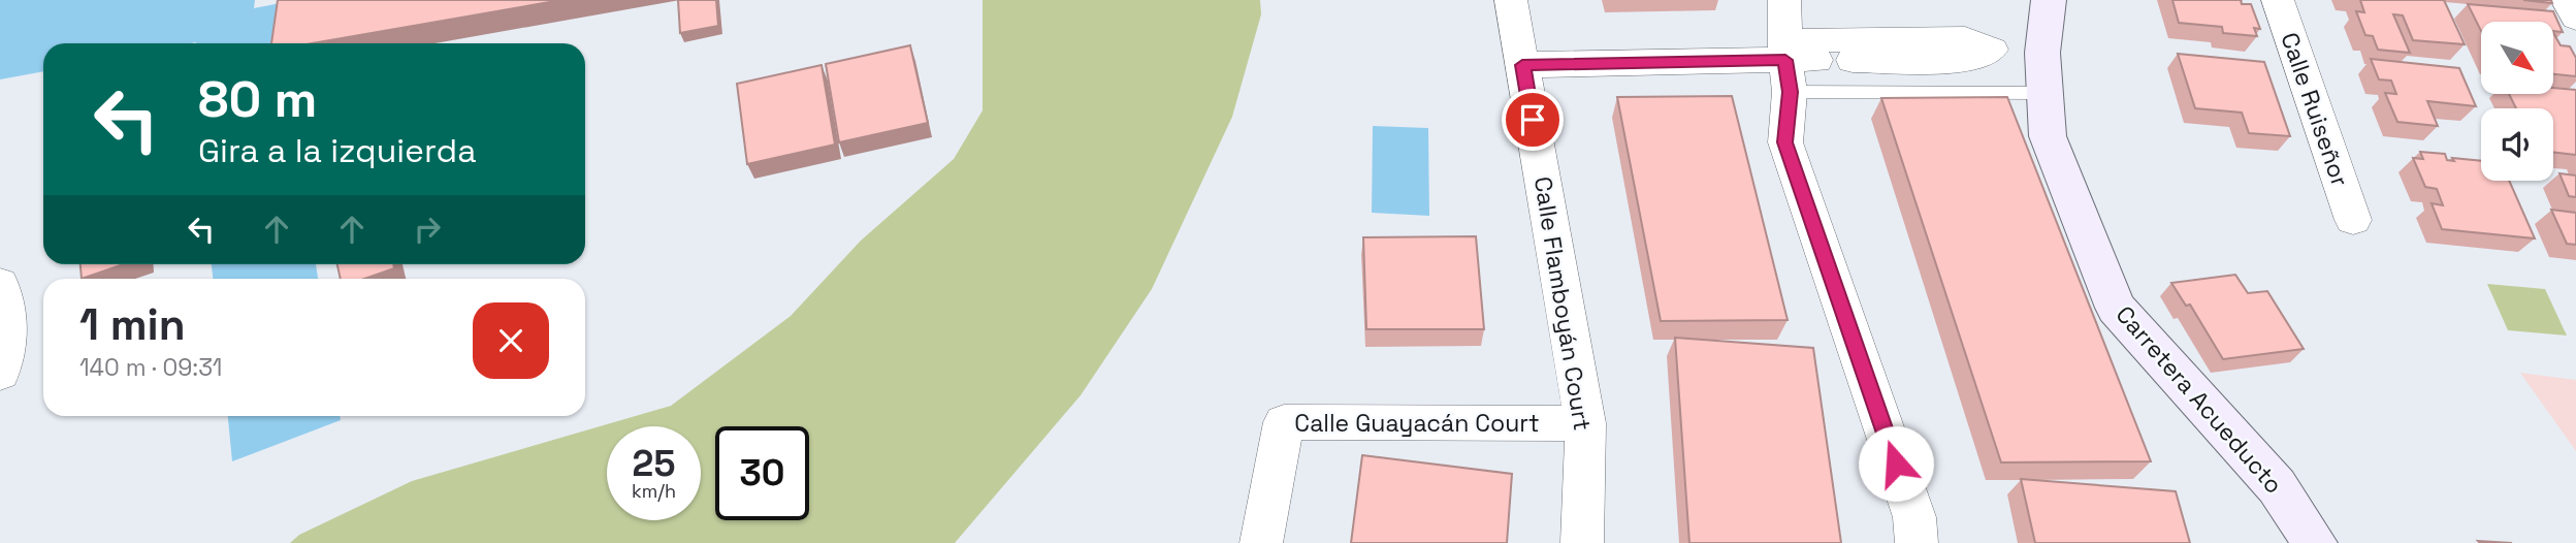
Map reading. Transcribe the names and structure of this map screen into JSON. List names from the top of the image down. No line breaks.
{"streets":{"street":["Calle Ruiseñor","Calle Flamboyán Court","Carretera Acueducto","Calle Guayacán Court"]},"crossings":[["Calle Flamboyán Court","Calle Guayacán Court"]],"north":"bottom right","page":{"turn":["80 m","Gira a la izquierda"],"heading":["1 min","140 m · 09:31"],"speed":"25 km/h","limit":"30"}}
